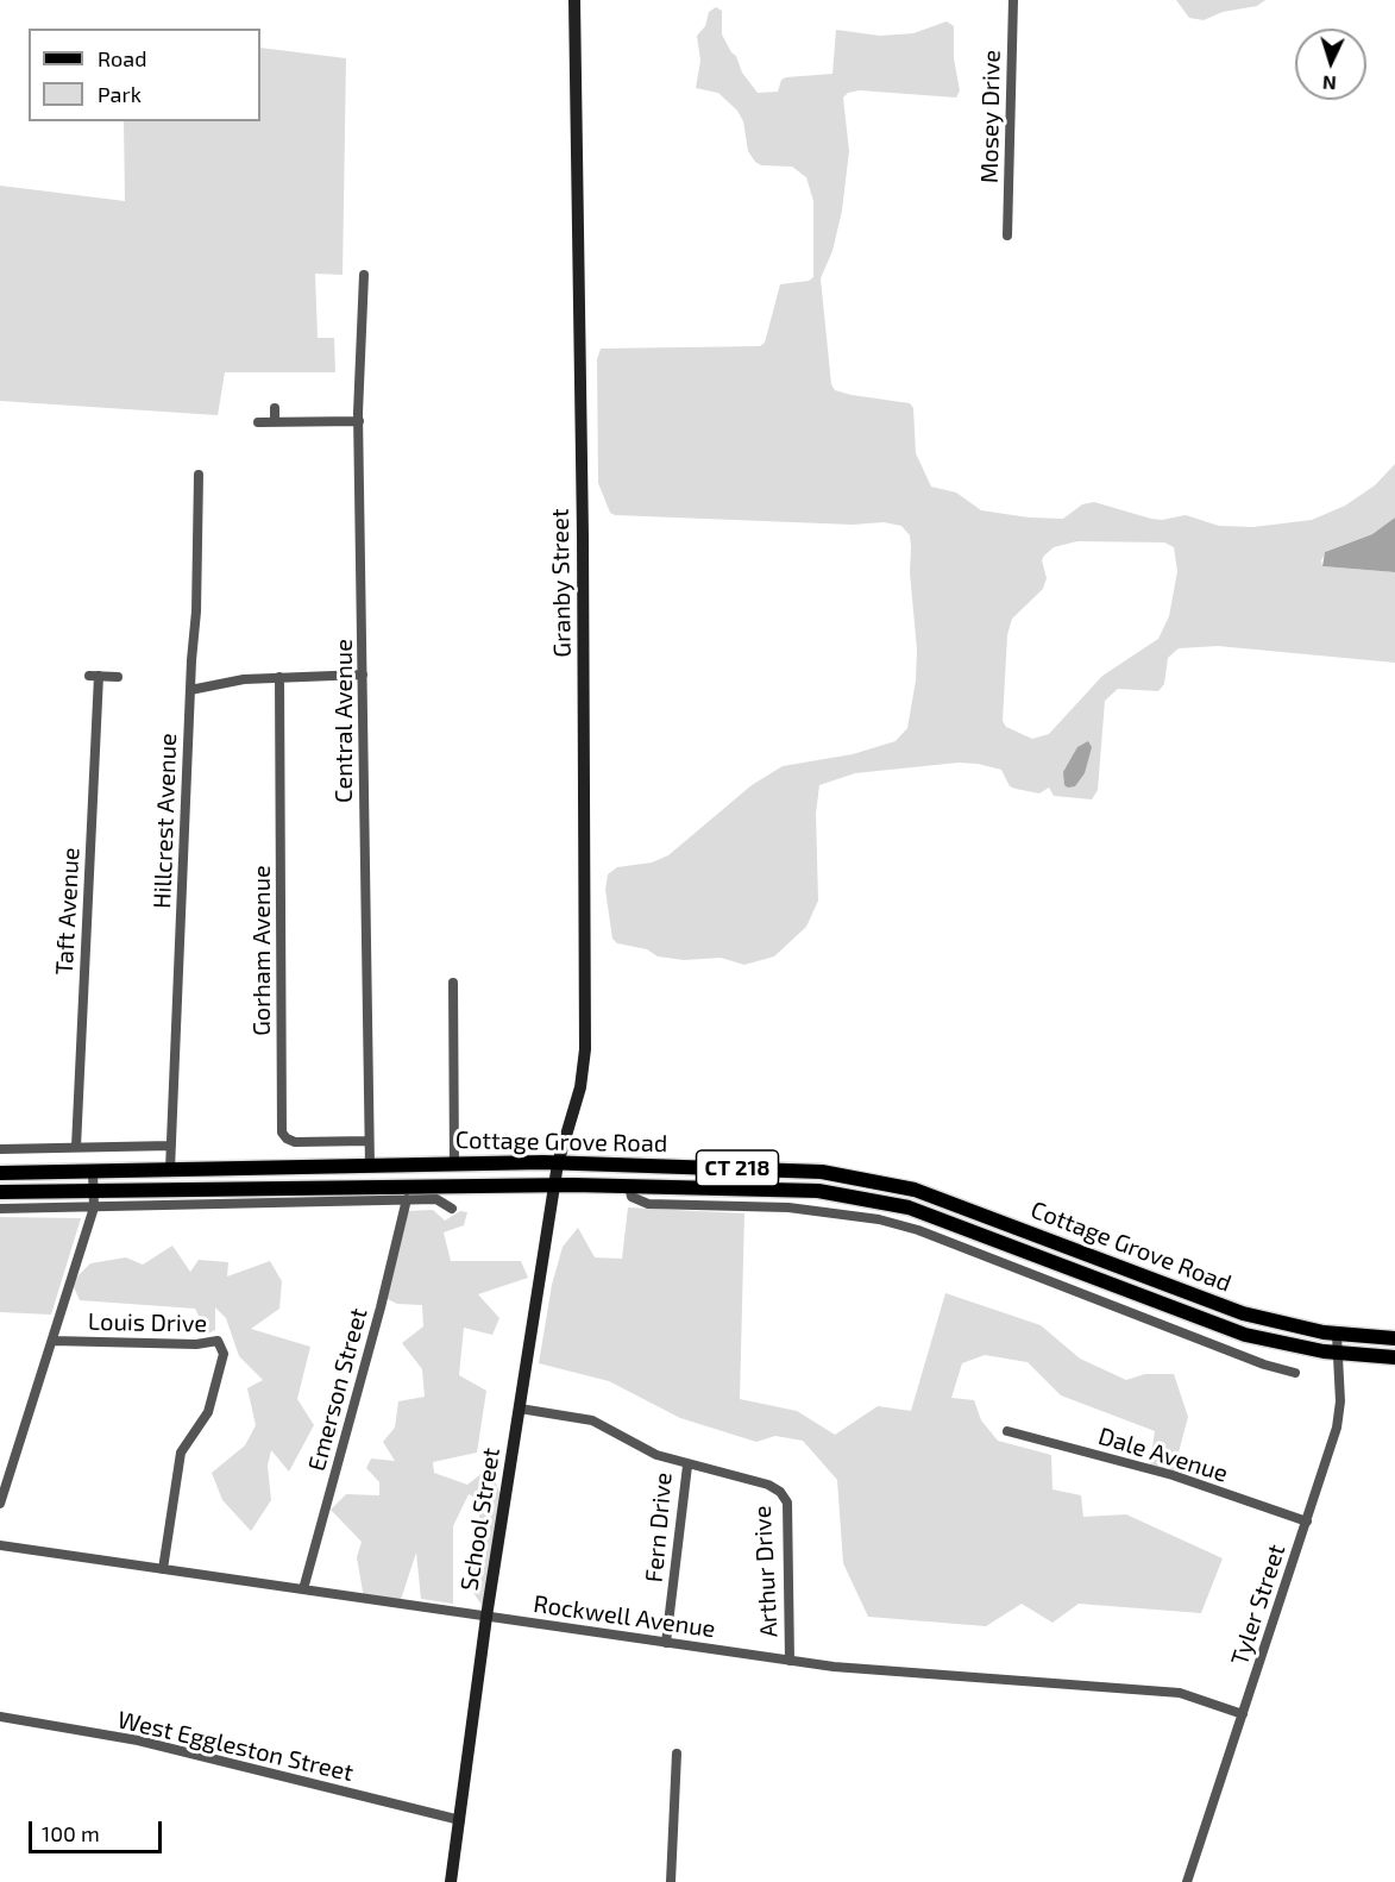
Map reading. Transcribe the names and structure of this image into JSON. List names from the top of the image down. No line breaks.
{"streets":{"main road":["Granby Street","Cottage Grove Road","CT 218","School Street"],"street":["Mosey Drive","Central Avenue","Hillcrest Avenue","Taft Avenue","Gorham Avenue","Louis Drive","Emerson Street","Dale Avenue","Fern Drive","Arthur Drive","Tyler Street","Rockwell Avenue","West Eggleston Street"]},"crossings":[["Granby Street","Cottage Grove Road"],["Granby Street","School Street"],["Central Avenue","Gorham Avenue"],["Central Avenue","Cottage Grove Road"],["Hillcrest Avenue","Cottage Grove Road"],["Cottage Grove Road","School Street"],["Cottage Grove Road","Tyler Street"],["Louis Drive","Rockwell Avenue"],["Emerson Street","Rockwell Avenue"],["Dale Avenue","Tyler Street"],["School Street","Fern Drive"],["School Street","Rockwell Avenue"],["School Street","West Eggleston Street"],["Fern Drive","Arthur Drive"],["Fern Drive","Rockwell Avenue"],["Arthur Drive","Rockwell Avenue"],["Tyler Street","Rockwell Avenue"]],"legend":["Road","Park"],"scale_bar":"100 m","north":"bottom"}
